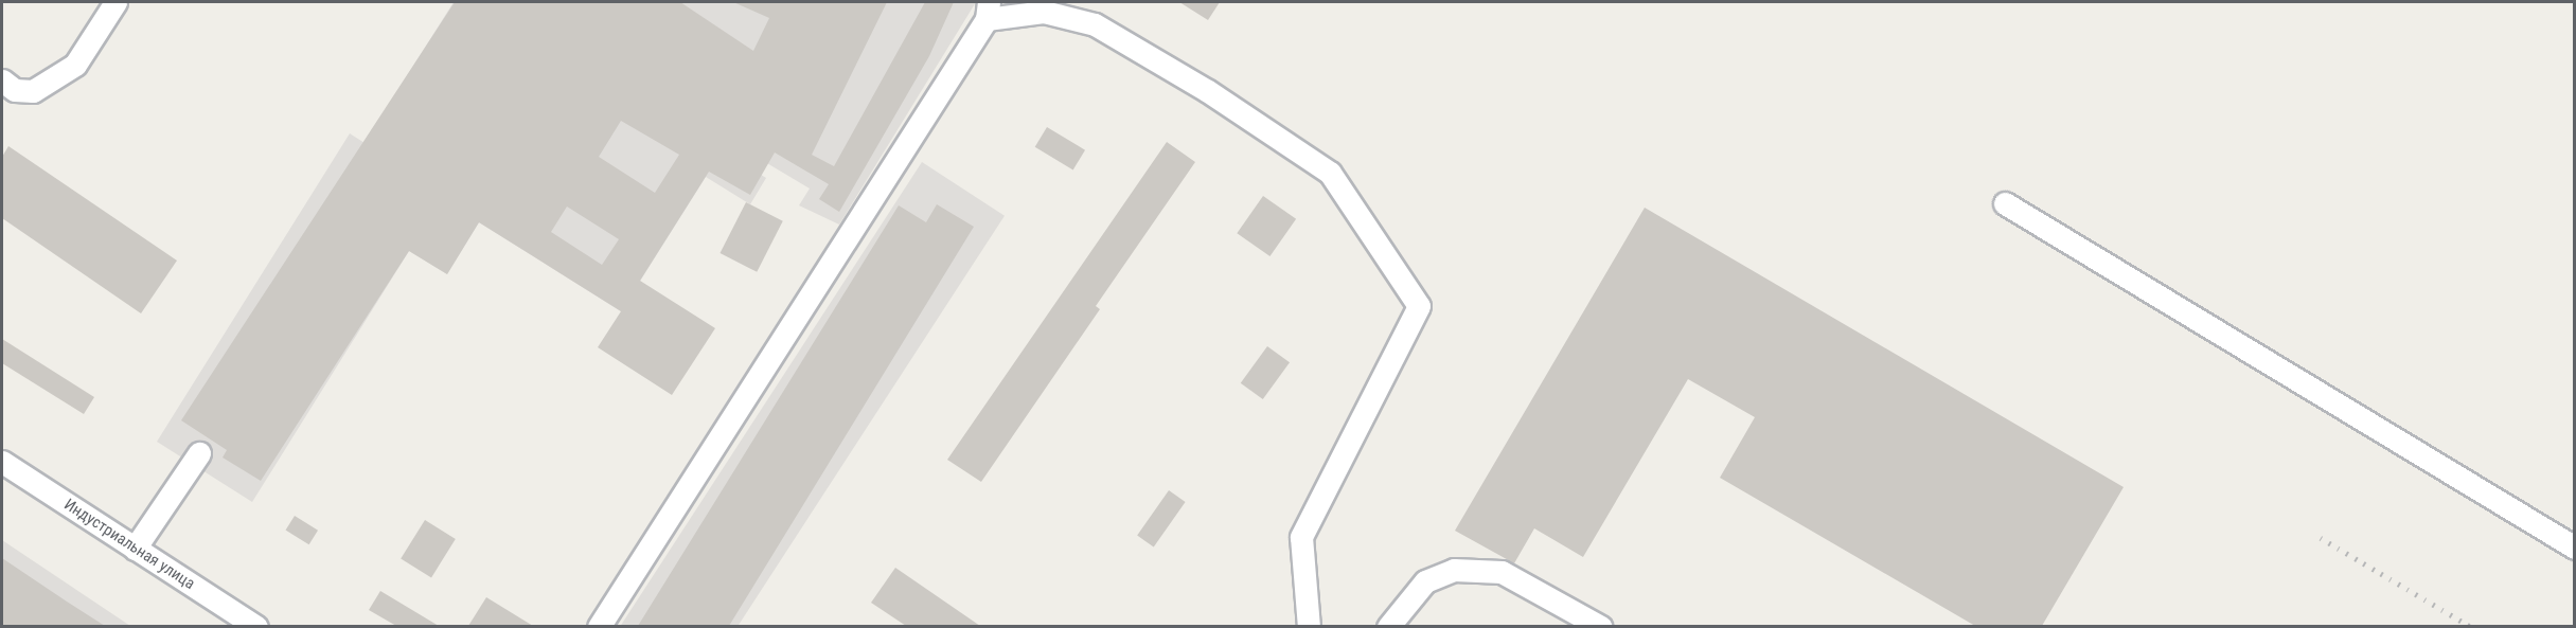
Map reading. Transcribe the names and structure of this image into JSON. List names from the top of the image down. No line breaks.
{"streets":{"street":["Индустриальная улица"]}}
